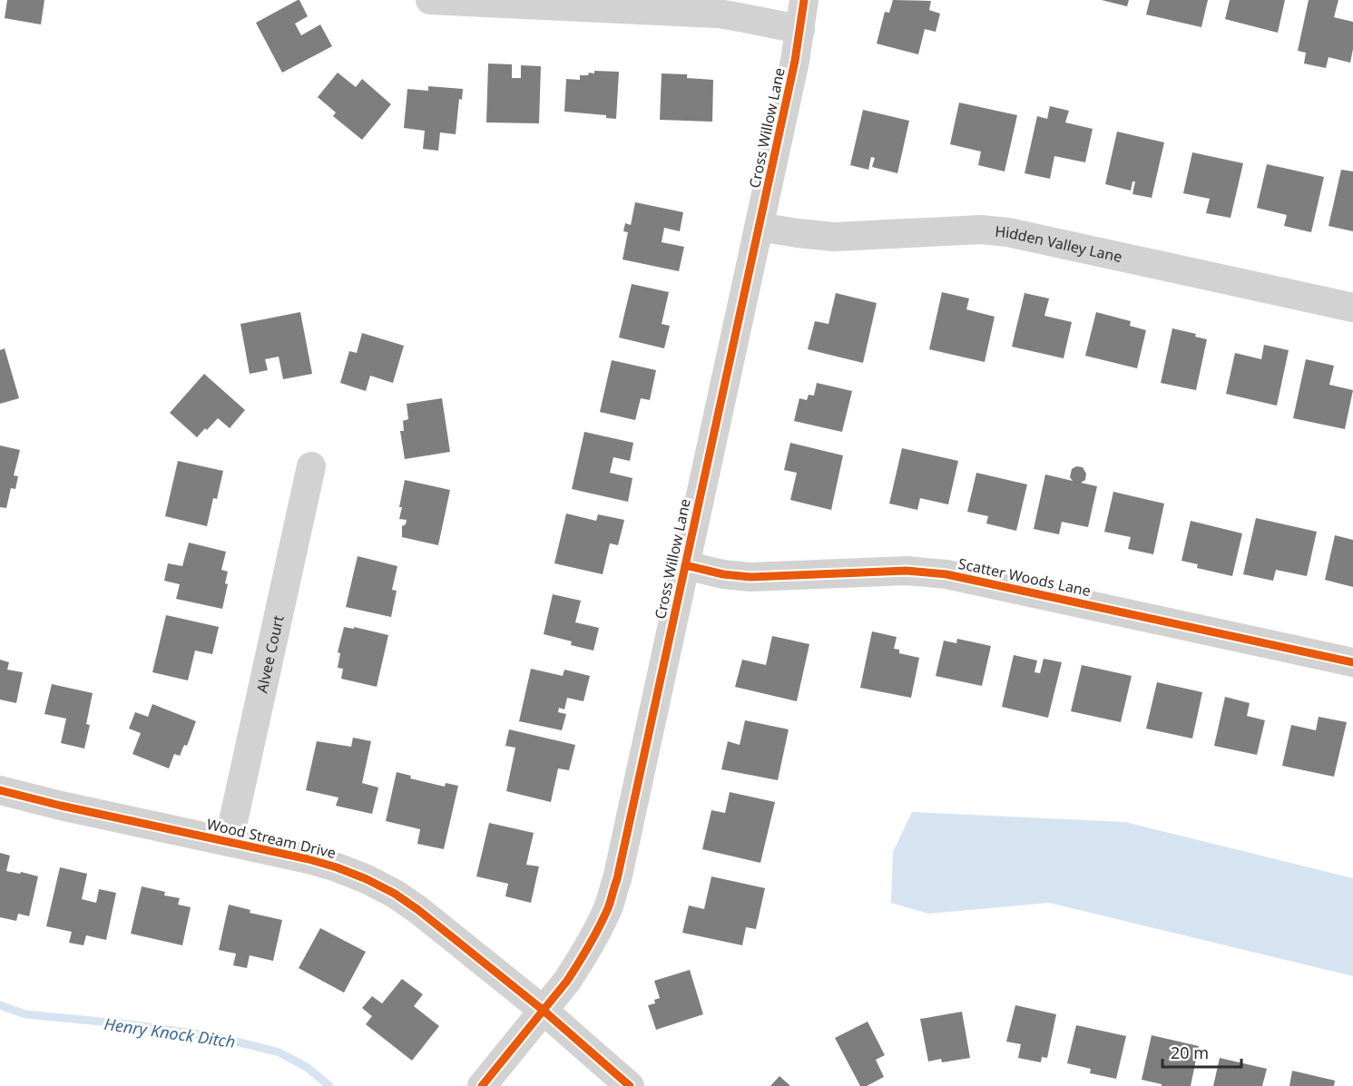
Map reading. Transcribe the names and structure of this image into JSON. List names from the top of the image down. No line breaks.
{"streets":{"street":["Cross Willow Lane","Hidden Valley Lane","Scatter Woods Lane","Alvee Court","Wood Stream Drive"]},"crossings":[["Cross Willow Lane","Hidden Valley Lane"],["Cross Willow Lane","Scatter Woods Lane"],["Cross Willow Lane","Wood Stream Drive"],["Alvee Court","Wood Stream Drive"]],"water":["Henry Knock Ditch"],"scale_bar":"20 m"}
